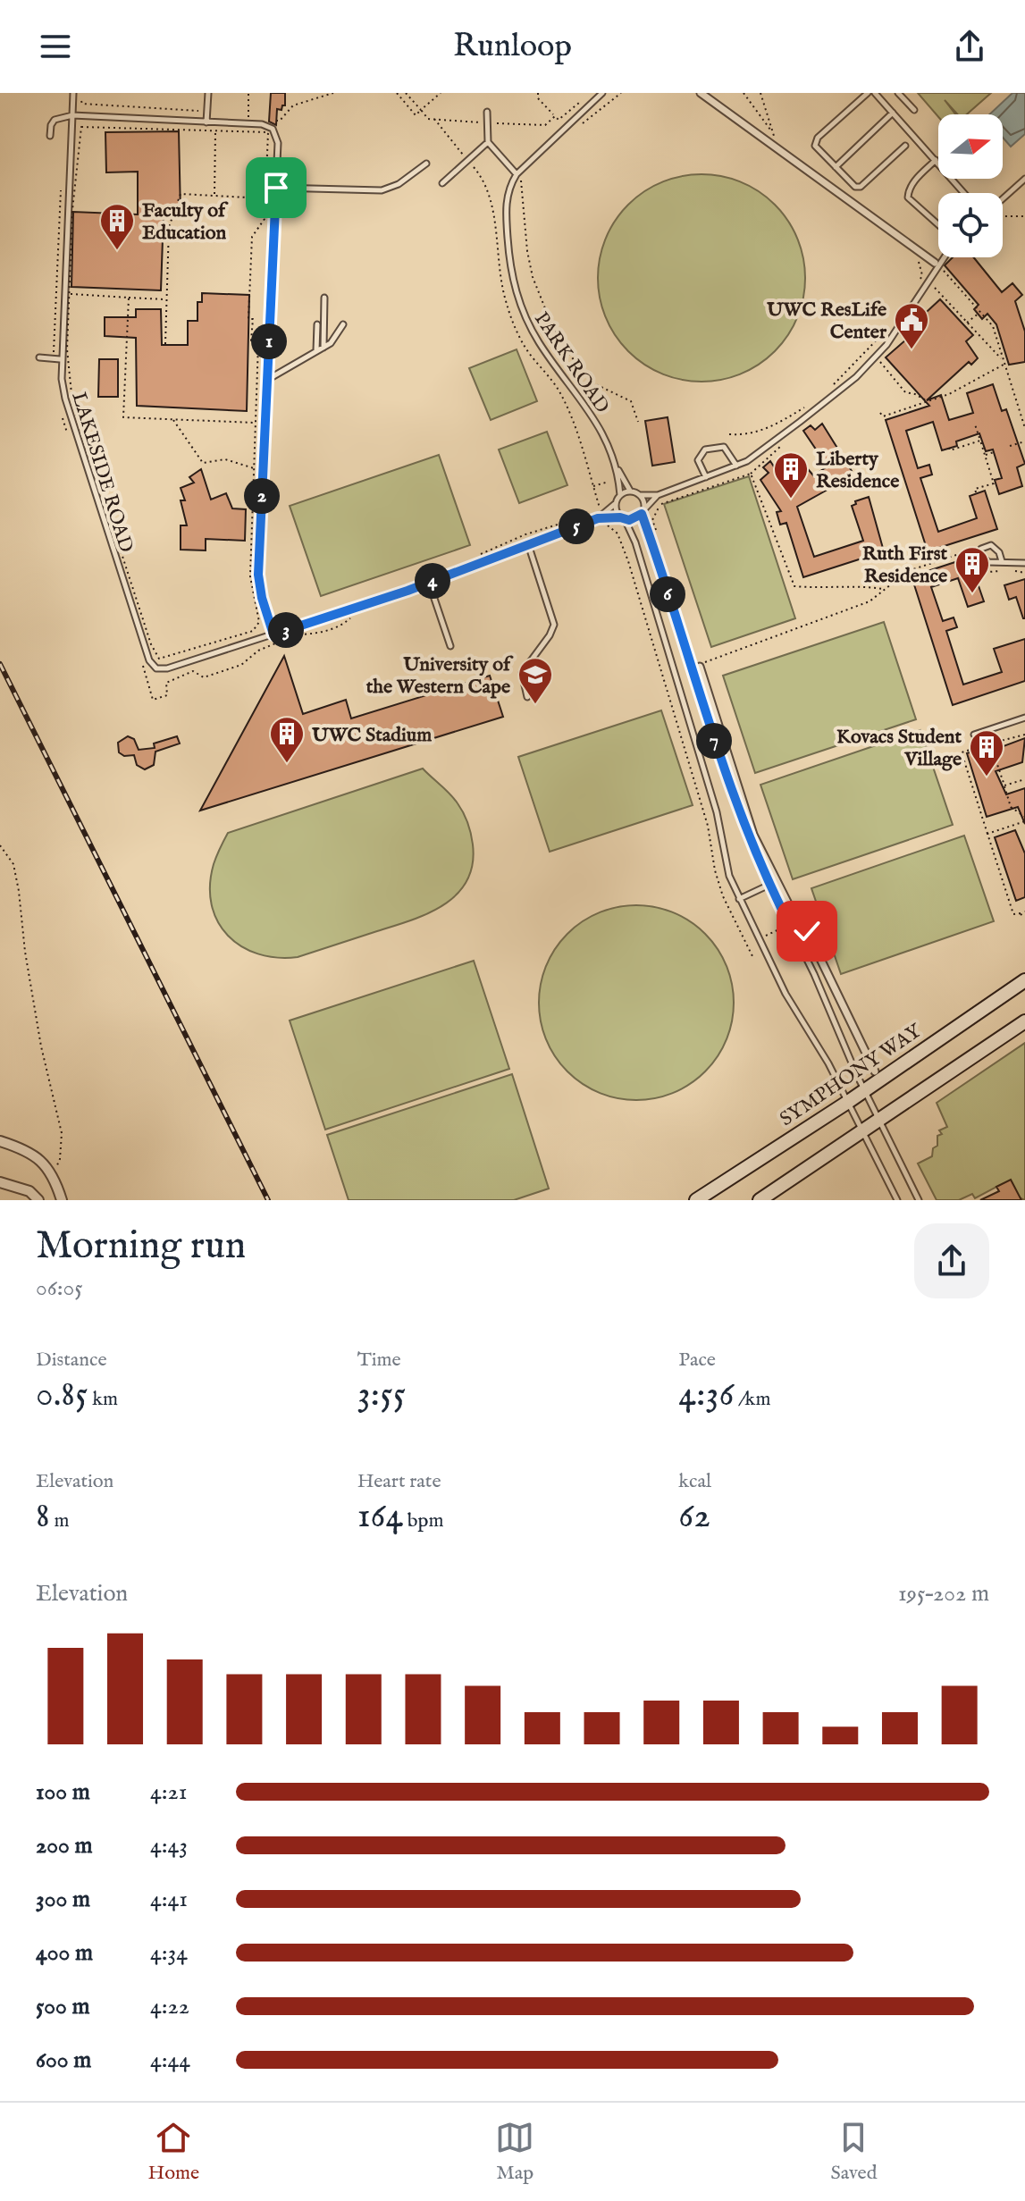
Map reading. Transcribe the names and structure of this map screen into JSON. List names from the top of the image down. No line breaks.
{"streets":{"main road":["SYMPHONY WAY"],"lane":["PARK ROAD","LAKESIDE ROAD"]},"places":{"building":["Faculty of Education","Liberty Residence","Ruth First Residence","UWC Stadium","Kovacs Student Village"],"public building":["UWC ResLife Center"],"school or university":["University of the Western Cape"]},"north":"right","page":{"header":"Runloop","pins":["1","2","5","4","6","3","7"],"heading":["Morning run","06:05"],"stats":[["Distance","0.85 km"],["Time","3:55"],["Pace","4:36 /km"],["Elevation","8 m"],["Heart rate","164 bpm"],["kcal","62"]],"chart":["Elevation","195–202 m"],"list":[{"name":"100 m","note":"4:21"},{"name":"200 m","note":"4:43"},{"name":"300 m","note":"4:41"},{"name":"400 m","note":"4:34"},{"name":"500 m","note":"4:22"},{"name":"600 m","note":"4:44"}],"tabs":["Home","Map","Saved"]}}
